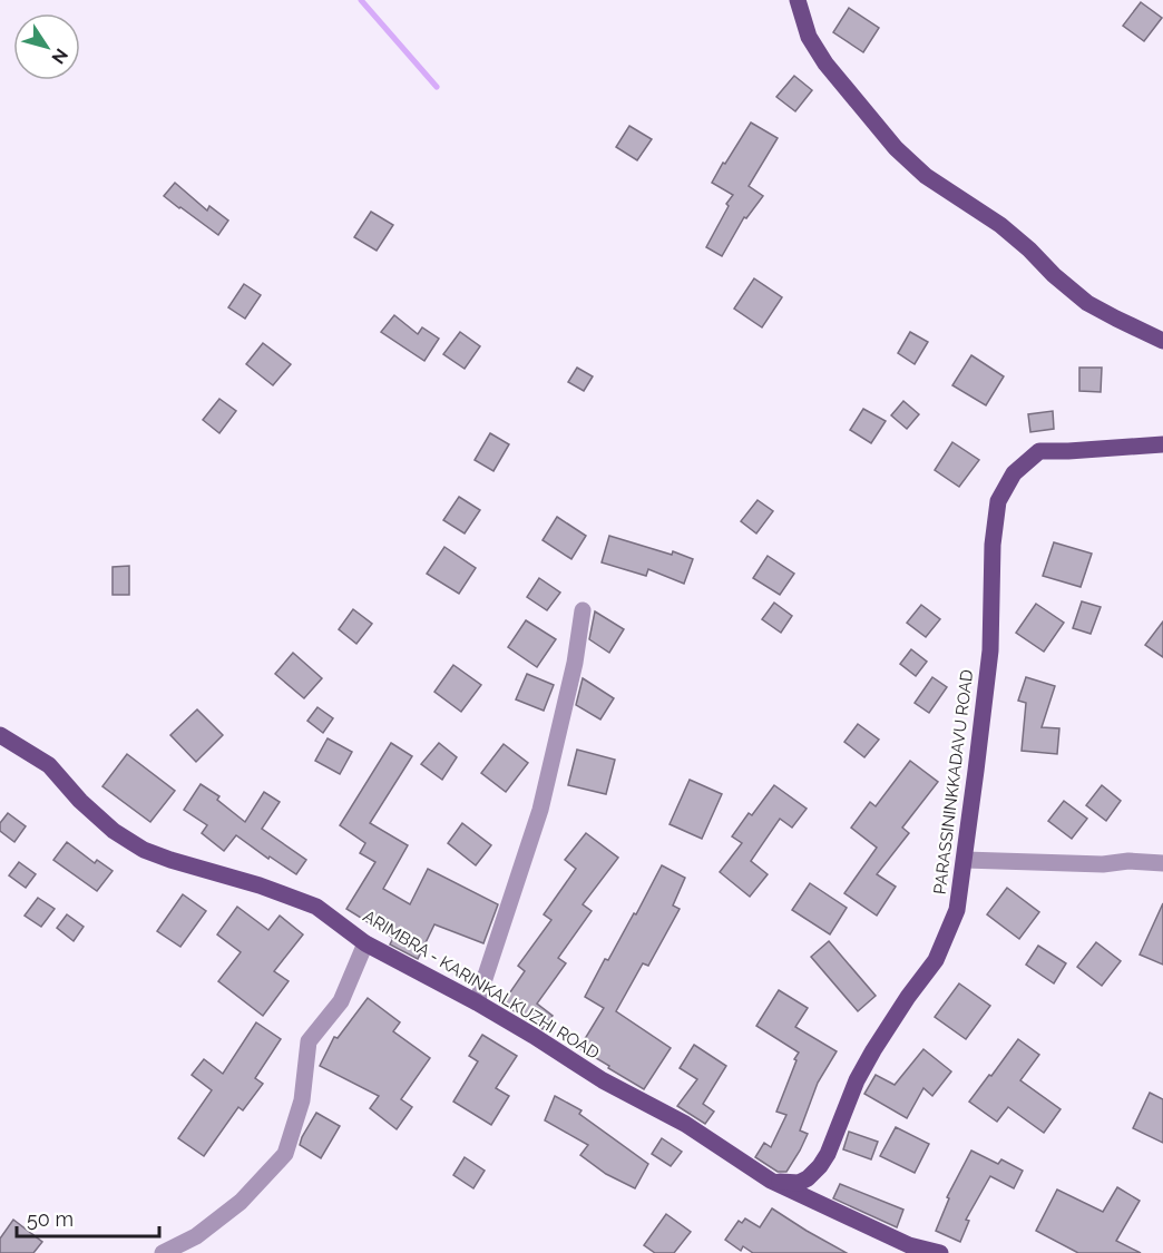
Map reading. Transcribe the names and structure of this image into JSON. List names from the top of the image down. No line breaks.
{"streets":{"main road":["PARASSININKKADAVU ROAD","ARIMBRA - KARINKALKUZHI ROAD"]},"crossings":[["PARASSININKKADAVU ROAD","ARIMBRA - KARINKALKUZHI ROAD"]],"scale_bar":"50 m","north":"bottom right"}
